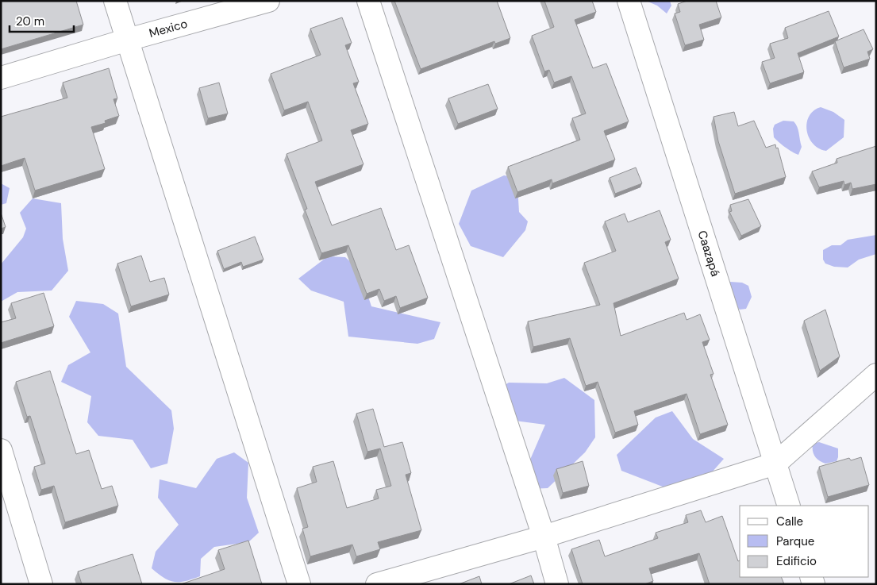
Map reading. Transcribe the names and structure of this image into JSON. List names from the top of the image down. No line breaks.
{"streets":{"street":["Mexico","Caazapá"]},"legend":["Calle","Parque","Edificio"],"scale_bar":"20 m"}
